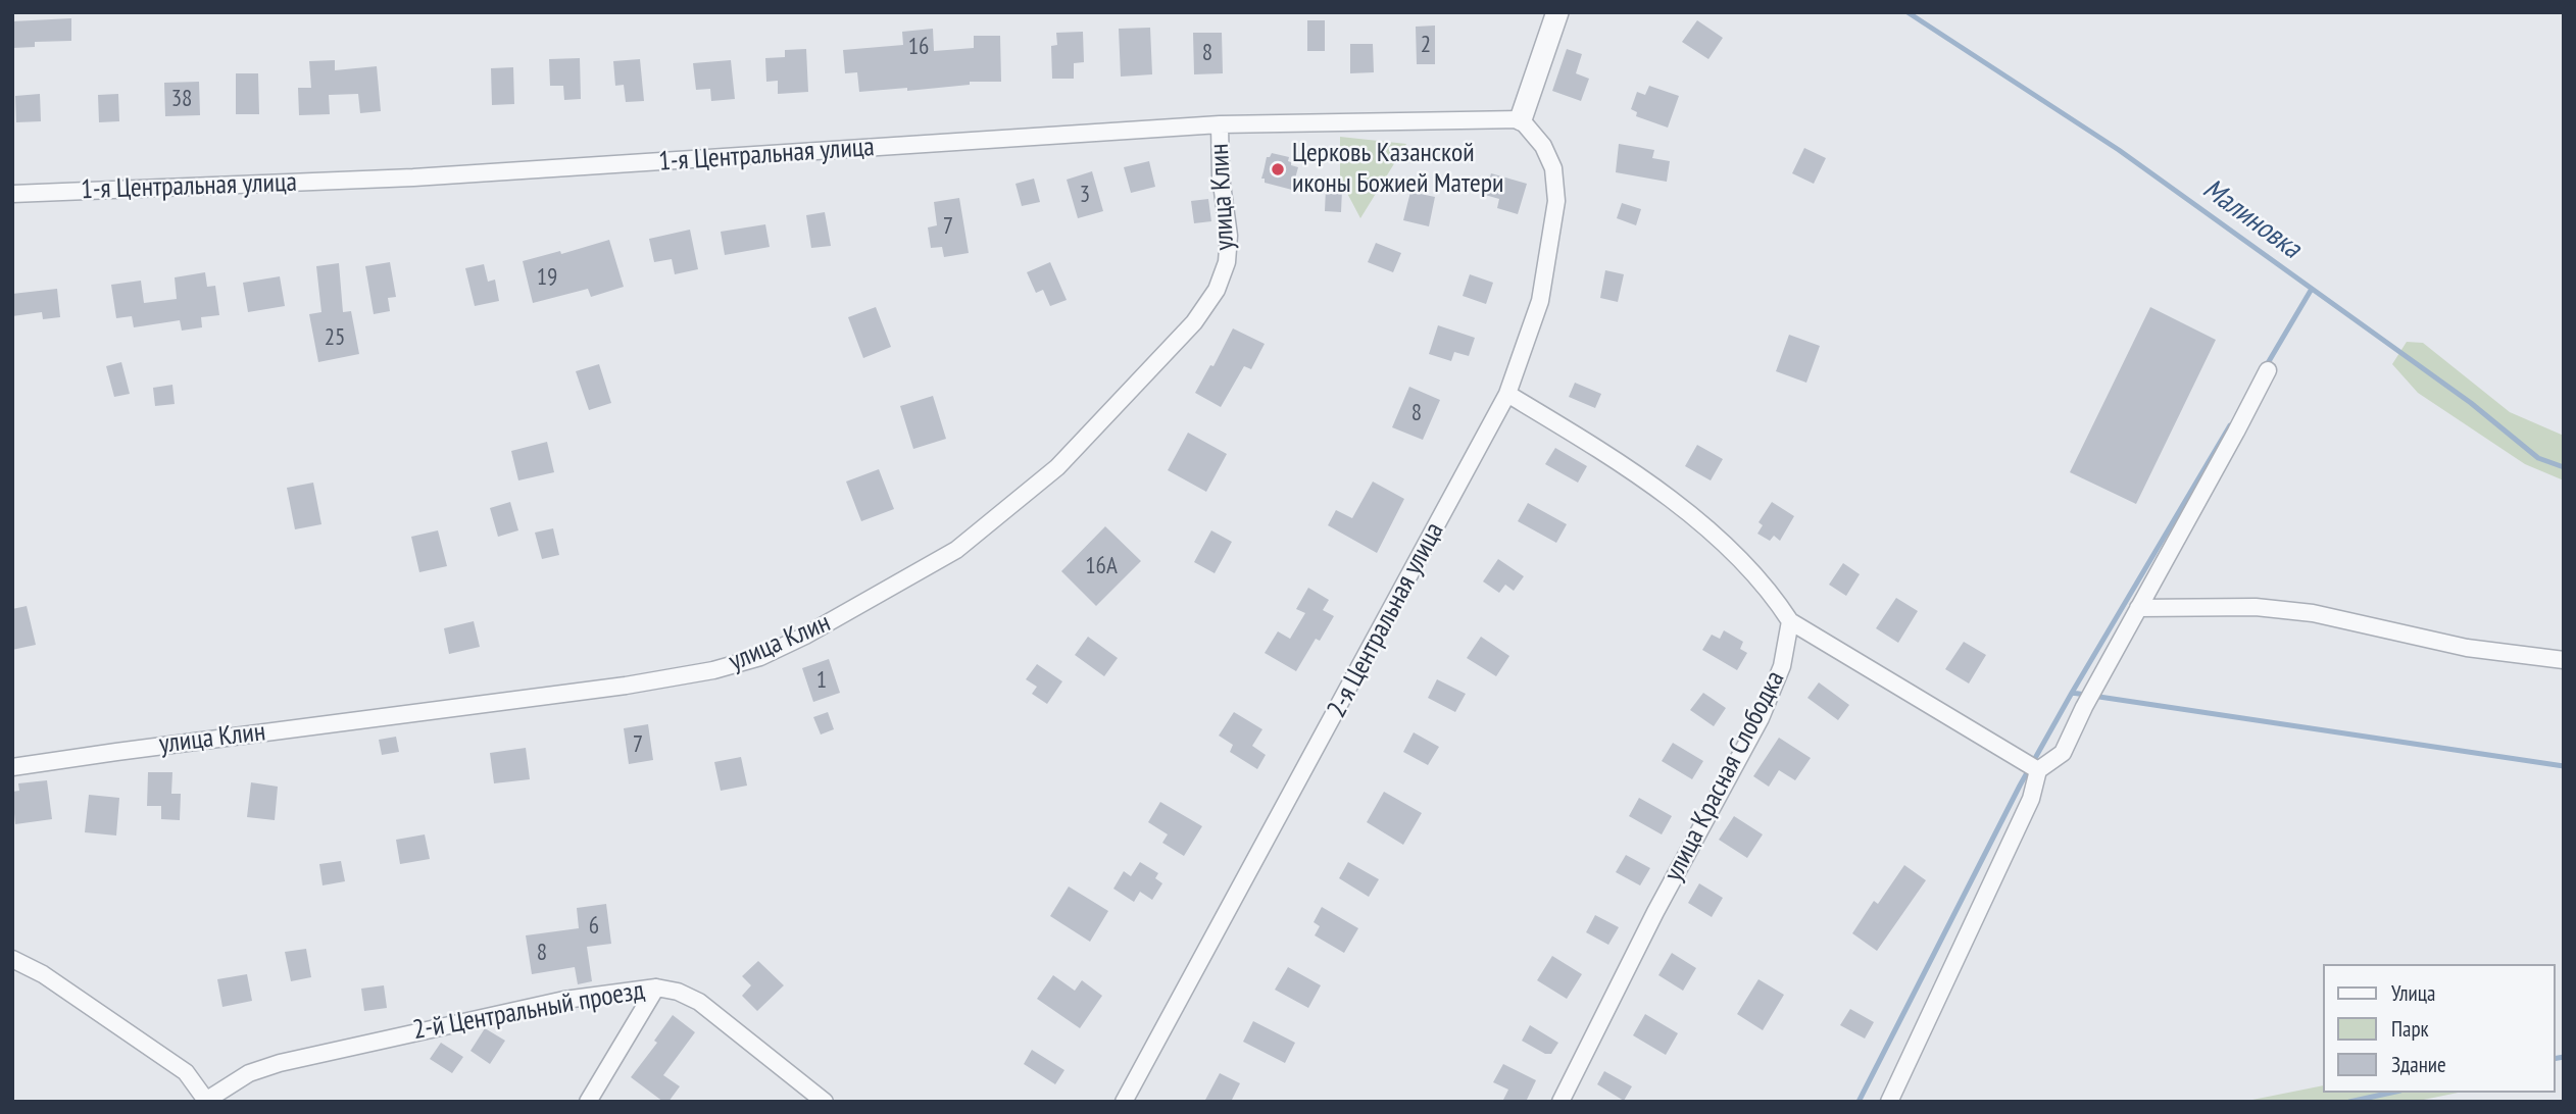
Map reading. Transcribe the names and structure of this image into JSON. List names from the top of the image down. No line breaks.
{"streets":{"street":["1-я Центральная улица","улица Клин","2-я Центральная улица","улица Красная Слободка","2-й Центральный проезд"]},"crossings":[["1-я Центральная улица","улица Клин"],["1-я Центральная улица","2-я Центральная улица"]],"water":["Малиновка"],"places":["Церковь Казанской иконы Божией Матери"],"house_numbers":["2","16","8","38","3","7","19","25","8","16А","1","7","6","8"],"legend":["Улица","Парк","Здание"]}
